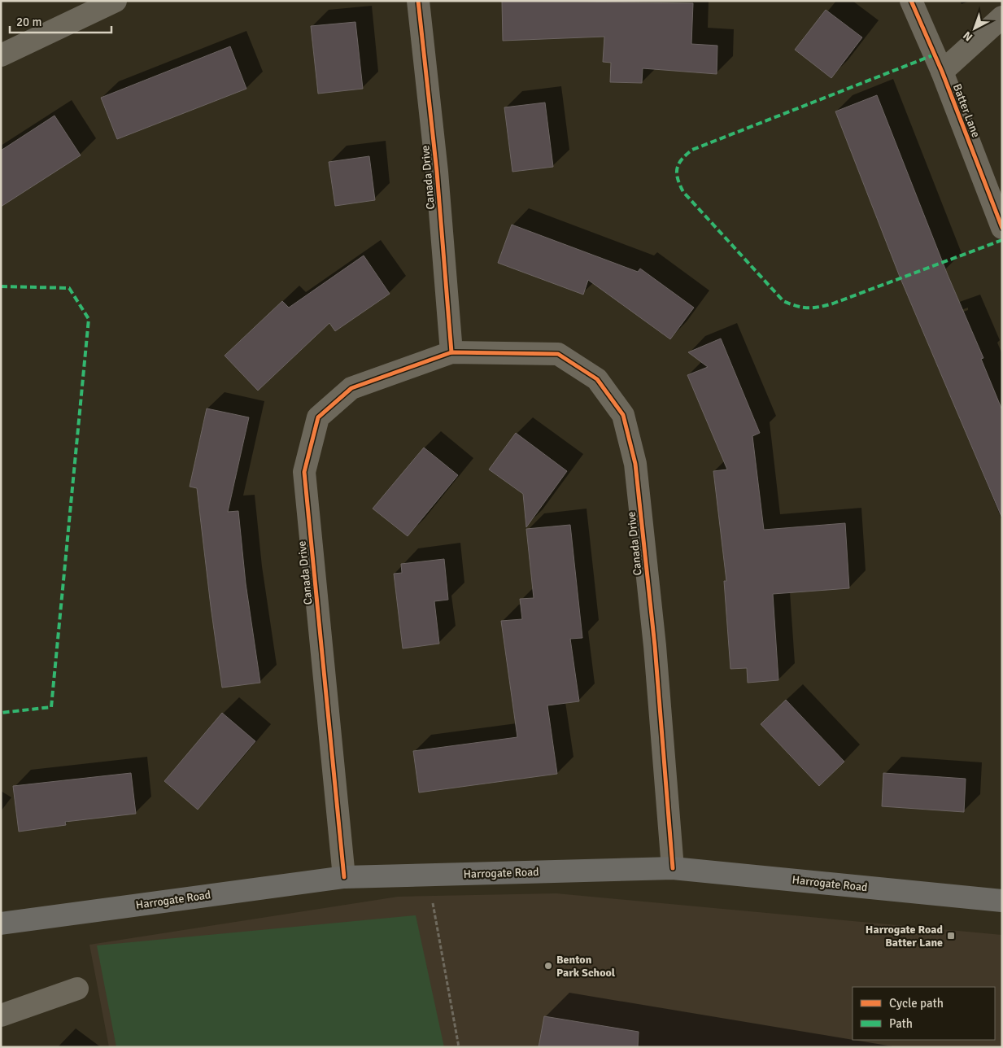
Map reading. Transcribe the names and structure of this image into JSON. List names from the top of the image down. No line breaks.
{"streets":{"main road":["Harrogate Road"],"street":["Batter Lane","Canada Drive"]},"crossings":[["Canada Drive","Harrogate Road"]],"places":{"transit":["Harrogate Road Batter Lane"],"other":["Benton Park School"]},"legend":["Cycle path","Path"],"scale_bar":"20 m","north":"bottom left"}
